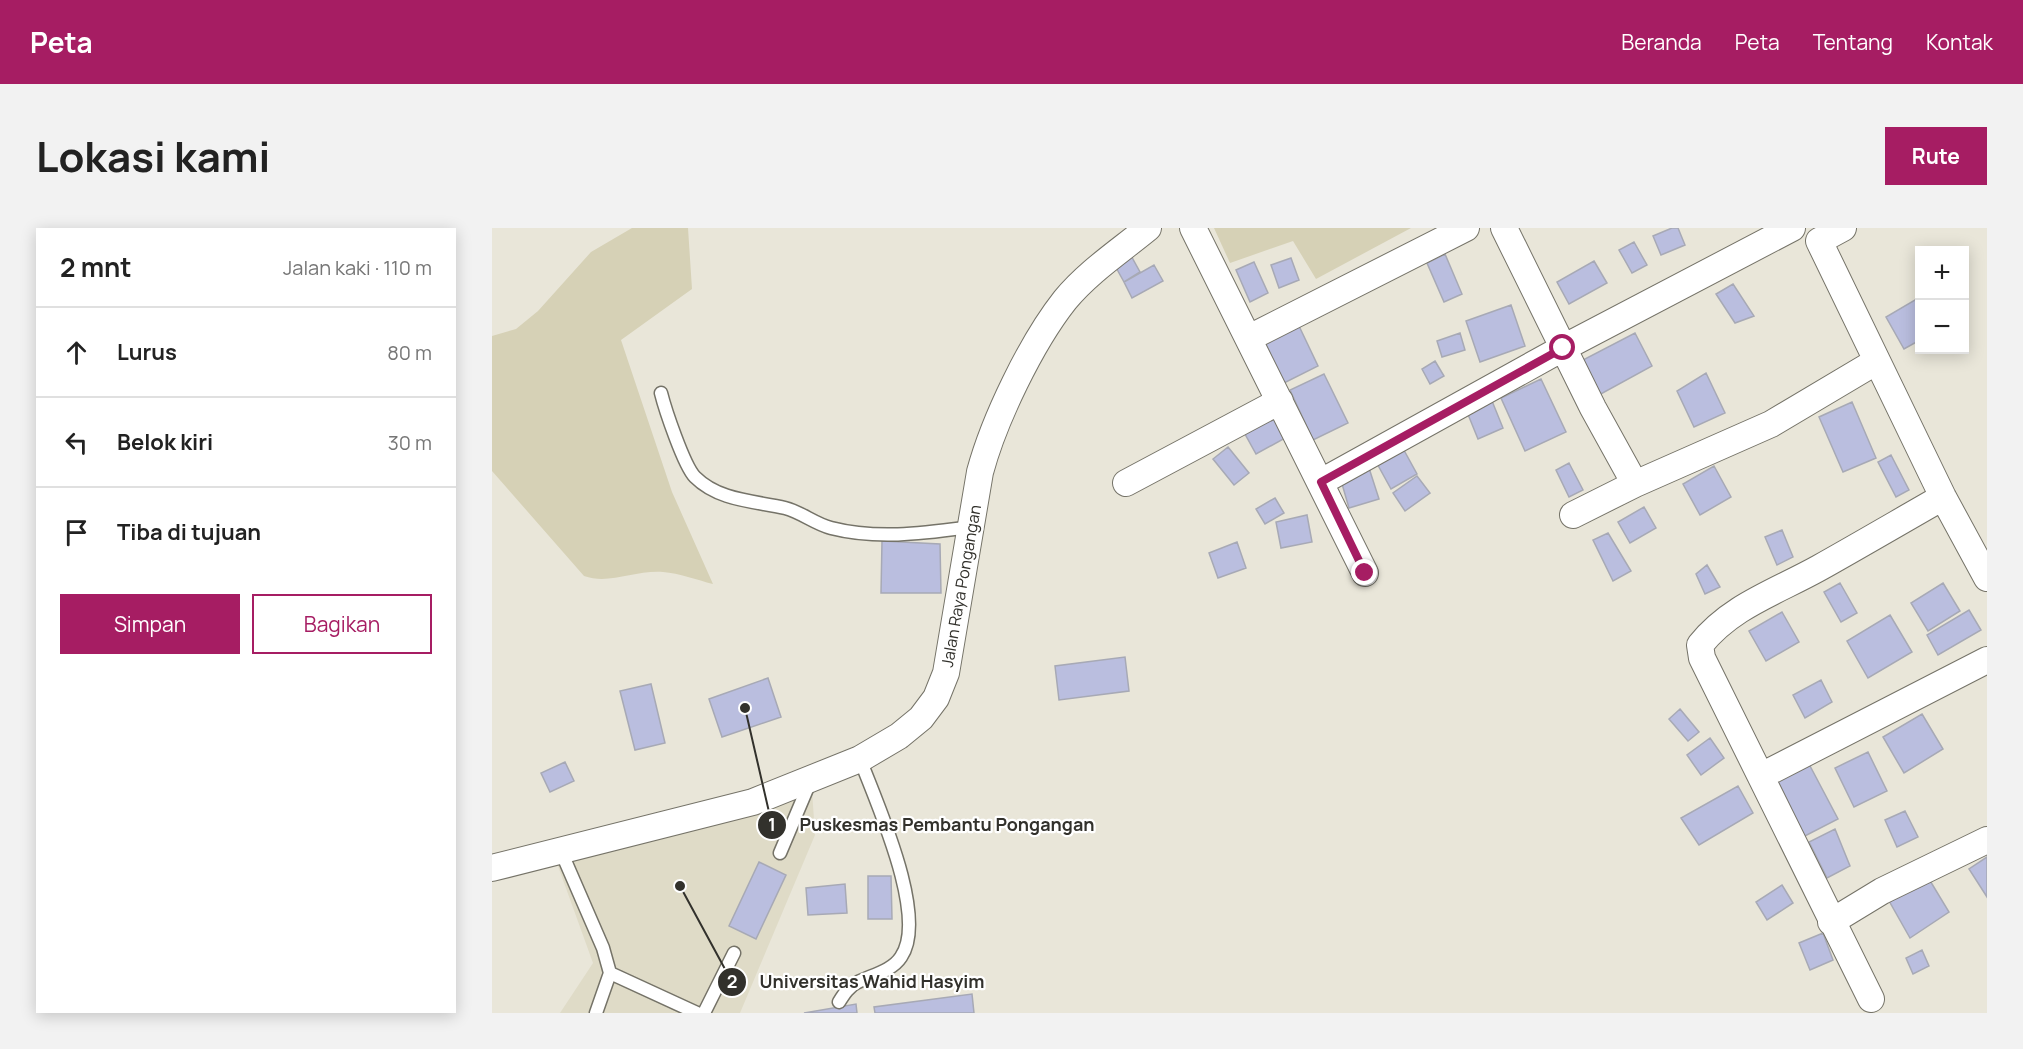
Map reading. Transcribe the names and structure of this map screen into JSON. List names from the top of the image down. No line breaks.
{"streets":{"street":["Jalan Raya Pongangan"]},"places":["Puskesmas Pembantu Pongangan","Universitas Wahid Hasyim"],"page":{"header":"Peta","nav":["Beranda","Peta","Tentang","Kontak"],"title":"Lokasi kami","buttons":["Rute",["Simpan","Bagikan"]],"heading":["2 mnt","Jalan kaki · 110 m"],"map_buttons":["+","−"],"list":[["Lurus","80 m"],["Belok kiri","30 m"],"Tiba di tujuan"]}}
